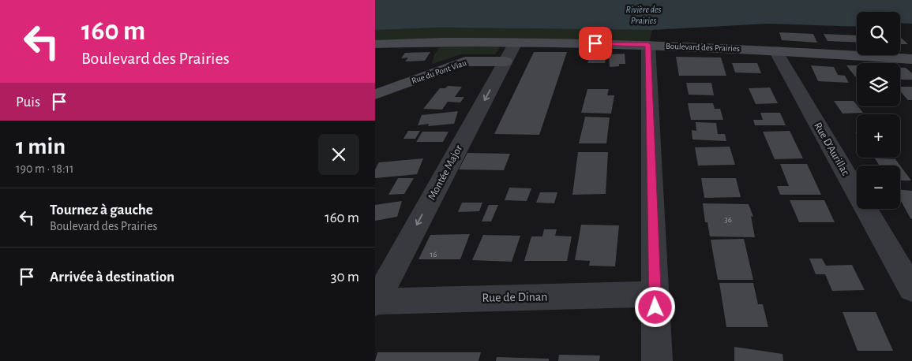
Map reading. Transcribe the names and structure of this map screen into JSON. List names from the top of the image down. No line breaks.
{"streets":{"street":["Boulevard des Prairies","Rue du Pont Viau","Rue D'Aurillac","Montée Major","Rue de Dinan"]},"crossings":[["Boulevard des Prairies","Rue D'Aurillac"],["Boulevard des Prairies","Montée Major"],["Rue du Pont Viau","Montée Major"],["Montée Major","Rue de Dinan"]],"one_way":["Montée Major"],"water":["Rivière des Prairies"],"house_numbers":["36","16"],"page":{"turn":["160 m","Boulevard des Prairies"],"map_buttons":["+","−"],"then":"Puis","heading":["1 min","190 m · 18:11"],"list":[{"name":"Tournez à gauche","note":"Boulevard des Prairies","value":"160 m"},{"name":"Arrivée à destination","value":"30 m"}]}}
